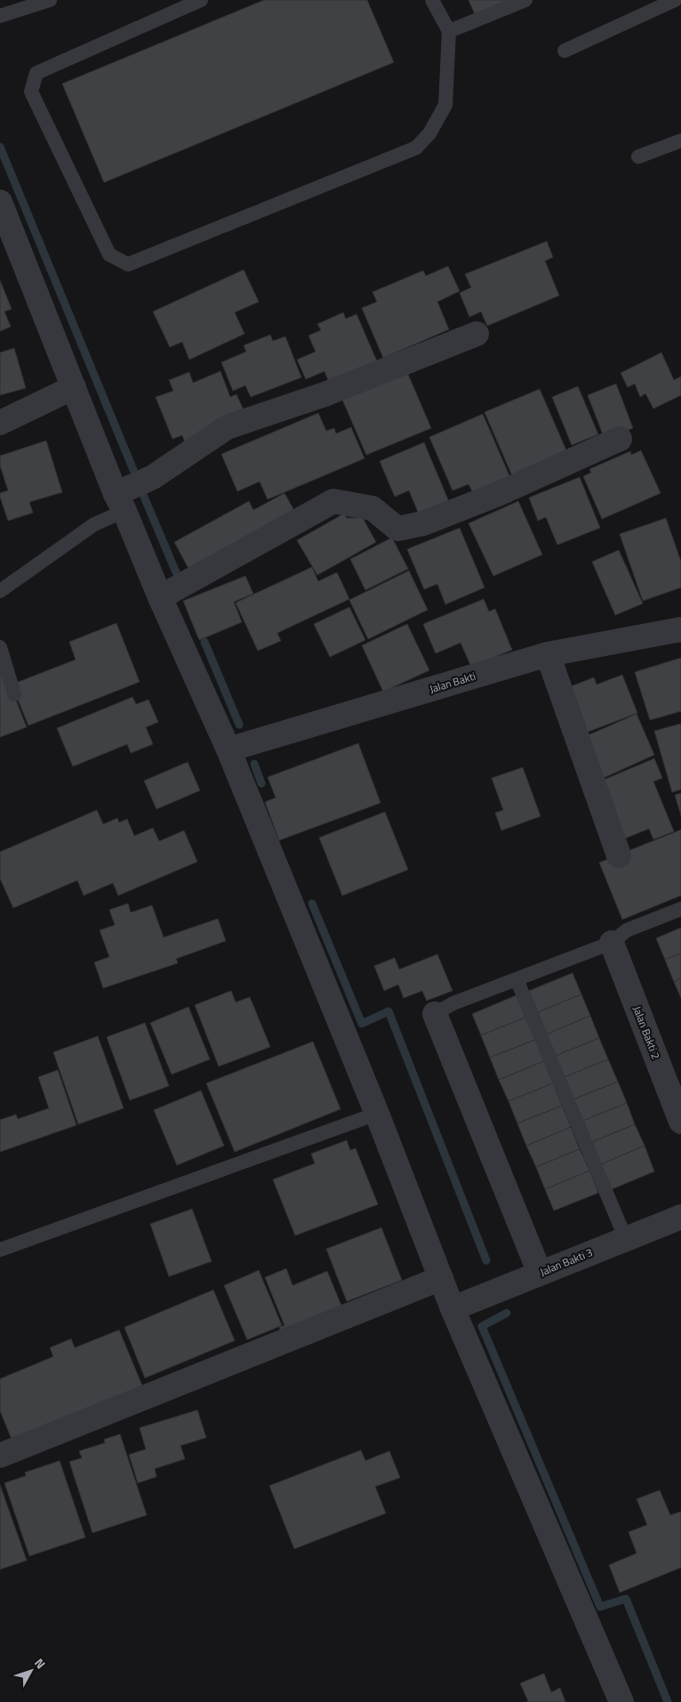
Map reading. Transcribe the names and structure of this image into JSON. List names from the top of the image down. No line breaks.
{"streets":{"street":["Jalan Bakti","Jalan Bakti 2","Jalan Bakti 3"]},"north":"top right"}
